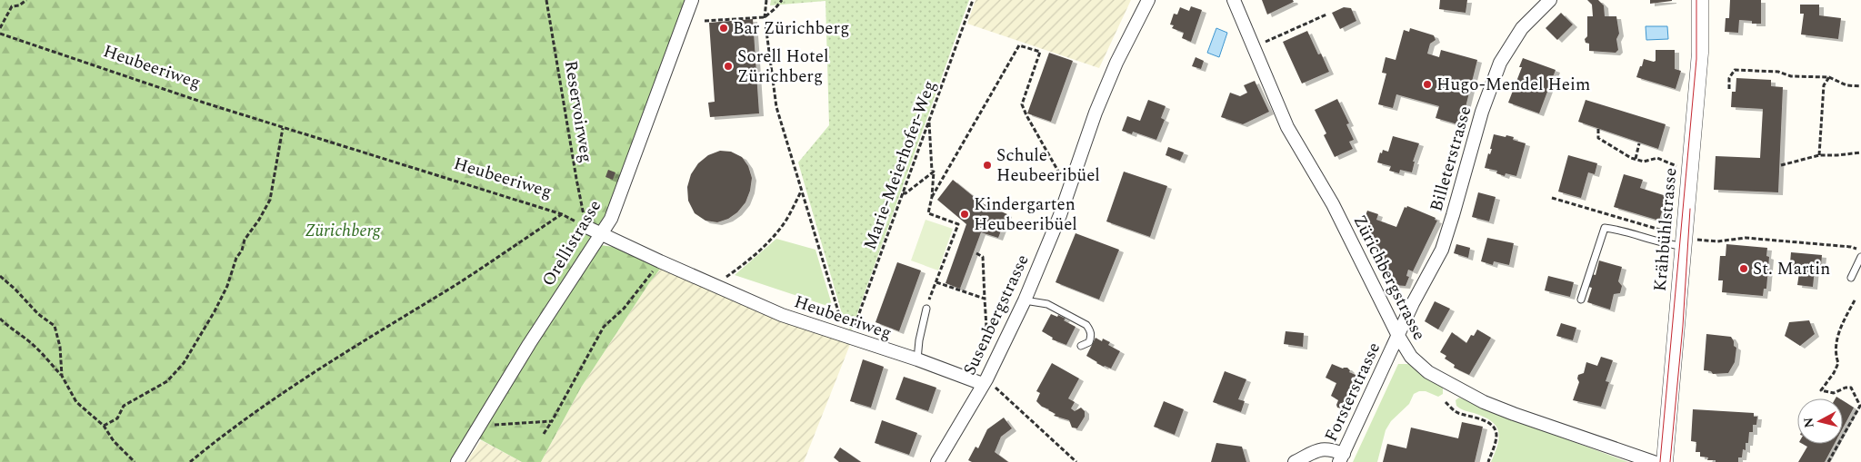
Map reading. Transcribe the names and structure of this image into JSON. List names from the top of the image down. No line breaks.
{"streets":{"street":["Heubeeriweg","Billeterstrasse","Krähbühlstrasse","Orellistrasse","Zürichbergstrasse","Susenbergstrasse","Forsterstrasse"],"path":["Reservoirweg","Marie-Meierhofer-Weg"]},"crossings":[["Heubeeriweg","Reservoirweg"],["Heubeeriweg","Marie-Meierhofer-Weg"],["Heubeeriweg","Orellistrasse"],["Heubeeriweg","Susenbergstrasse"],["Billeterstrasse","Zürichbergstrasse"],["Billeterstrasse","Forsterstrasse"],["Zürichbergstrasse","Forsterstrasse"]],"parks":["Zürichberg"],"places":["Bar Zürichberg","Sorell Hotel Zürichberg","Hugo-Mendel Heim","Schule Heubeeribüel","Kindergarten Heubeeribüel","St. Martin"],"north":"left"}
